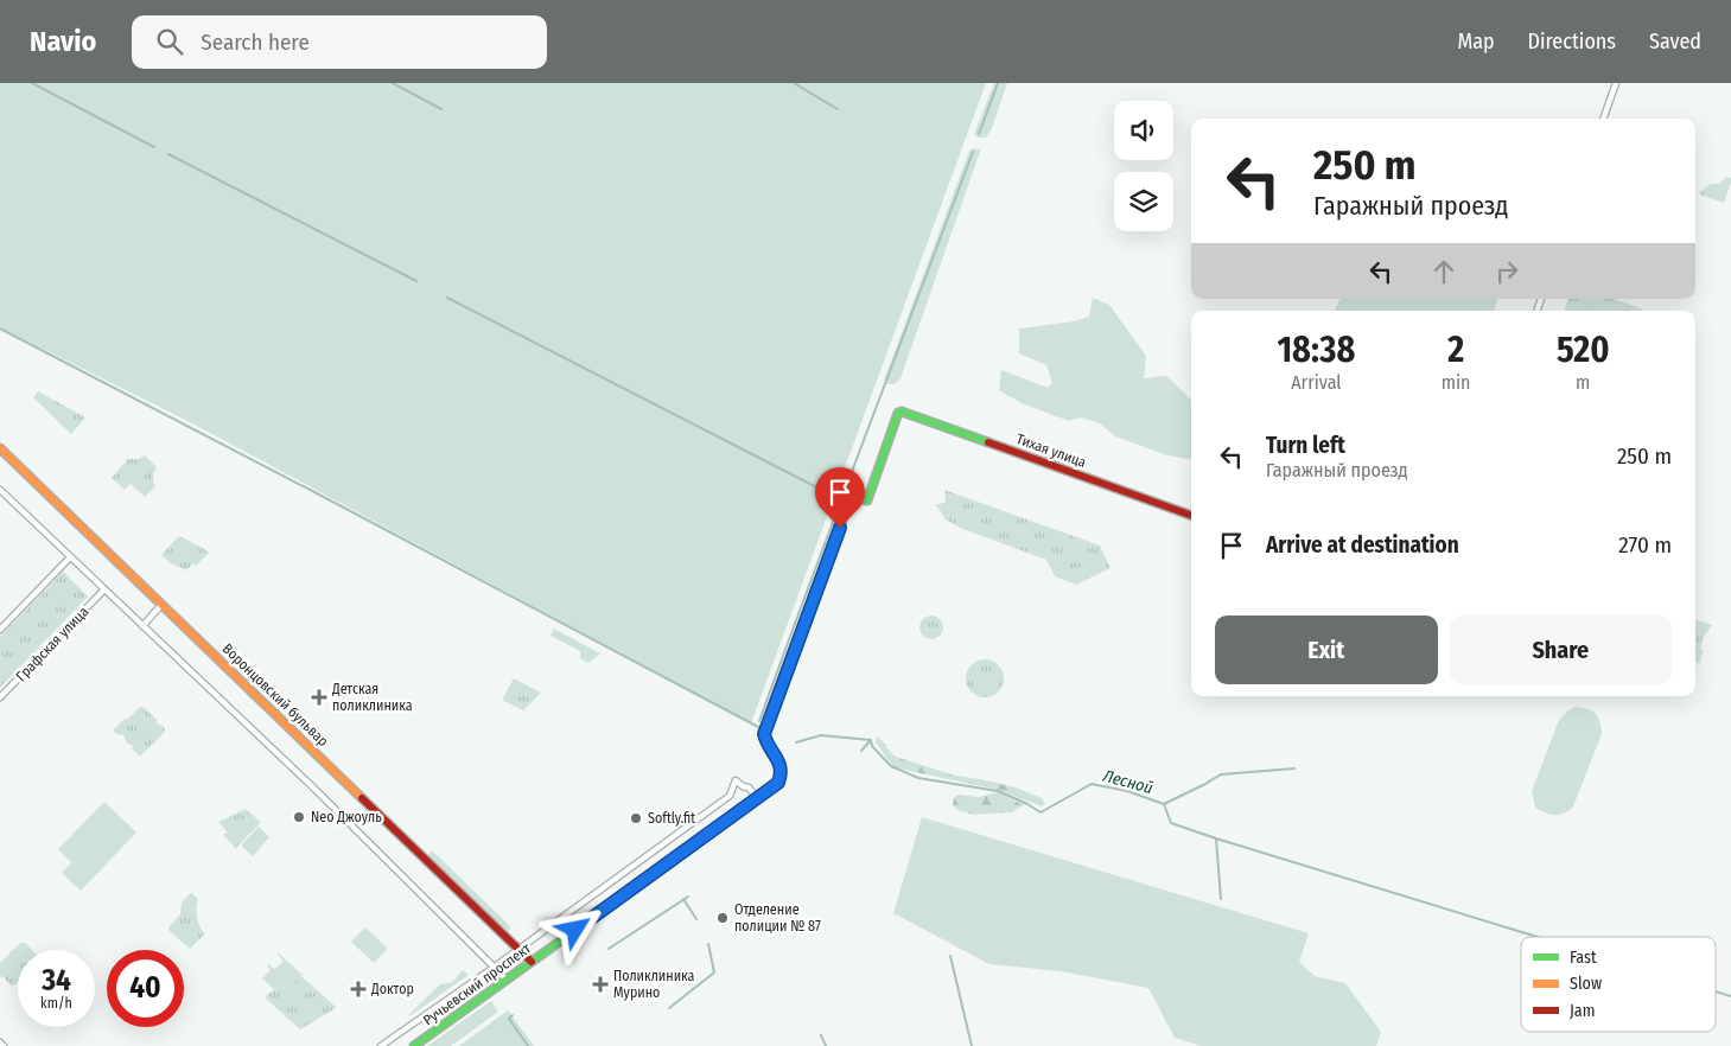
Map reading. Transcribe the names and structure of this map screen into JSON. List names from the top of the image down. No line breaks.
{"streets":{"street":["Тихая улица","Графская улица","Воронцовский бульвар","Ручьевский проспект"]},"crossings":[["Тихая улица","Ручьевский проспект"],["Воронцовский бульвар","Ручьевский проспект"]],"water":["Лесной"],"places":{"health":["Детская поликлиника","Поликлиника Мурино","Доктор"],"other":["Neo Джоуль","Softly.fit","Отделение полиции № 87"]},"legend":["Fast","Slow","Jam"],"page":{"header":"Navio","search":"Search here","nav":["Map","Directions","Saved"],"turn":["250 m","Гаражный проезд"],"eta":["18:38","Arrival","2","min","520","m"],"list":[{"name":"Turn left","note":"Гаражный проезд","value":"250 m"},{"name":"Arrive at destination","value":"270 m"}],"buttons":["Exit","Share"],"speed":"34 km/h","limit":"40"}}
